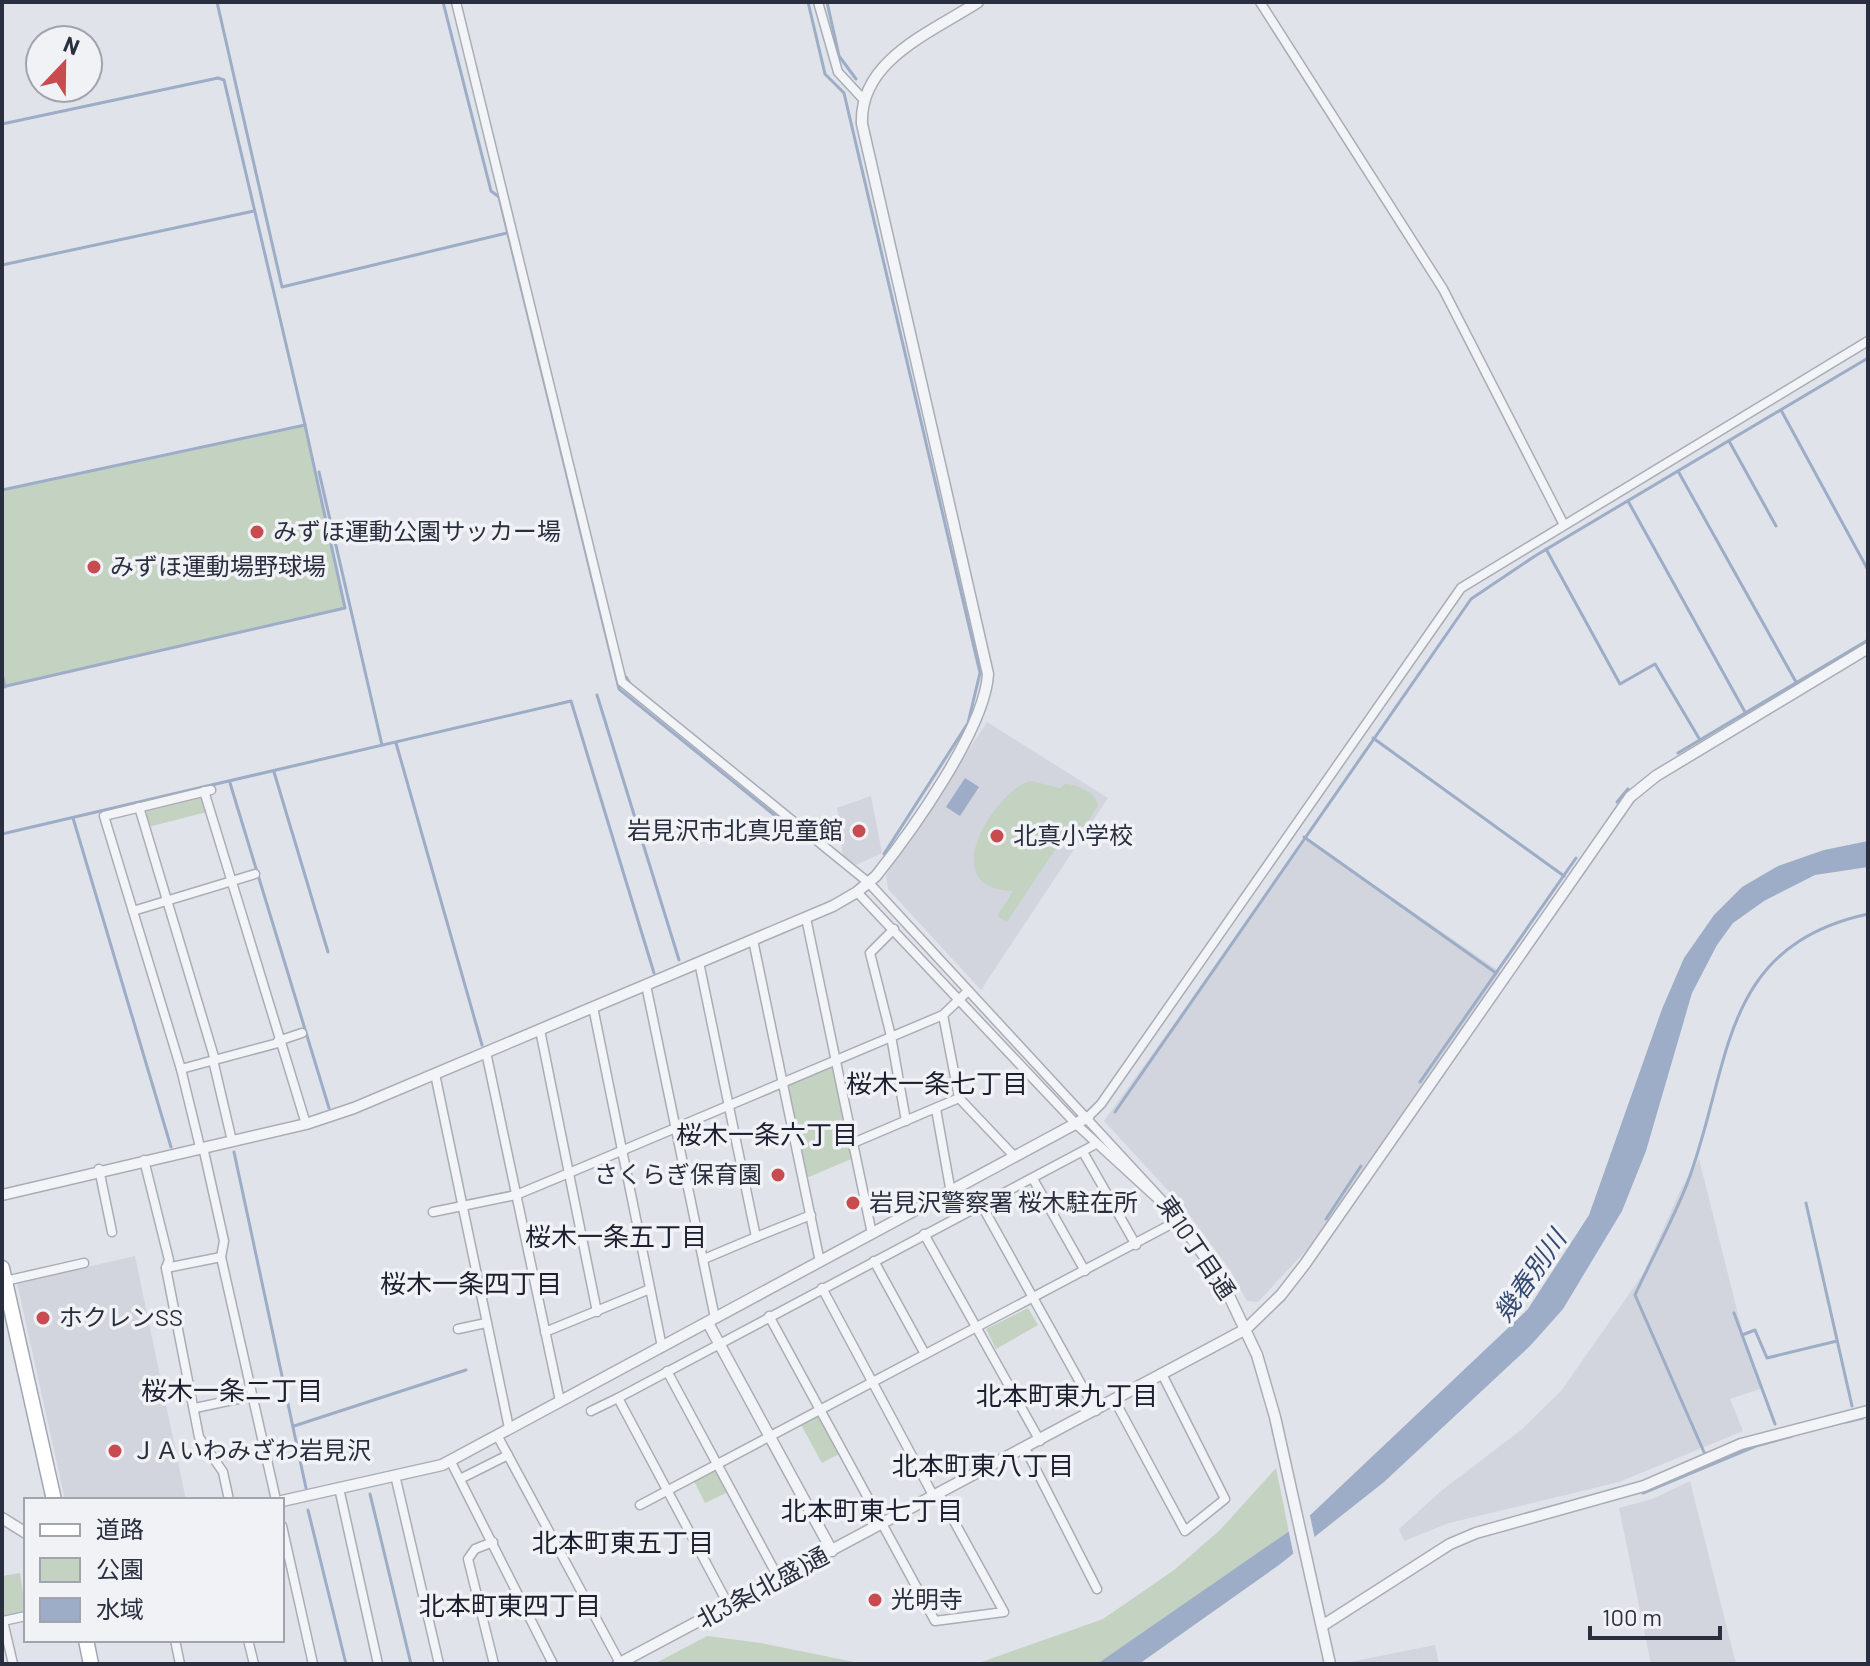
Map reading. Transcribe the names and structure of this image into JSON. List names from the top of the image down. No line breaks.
{"streets":{"street":["東10丁目通","北3条(北盛)通"]},"crossings":[["東10丁目通","北3条(北盛)通"]],"districts":["桜木一条七丁目","桜木一条六丁目","桜木一条五丁目","桜木一条四丁目","桜木一条二丁目","北本町東九丁目","北本町東八丁目","北本町東七丁目","北本町東五丁目","北本町東四丁目"],"water":["幾春別川"],"places":["みずほ運動公園サッカー場","みずほ運動場野球場","岩見沢市北真児童館","北真小学校","さくらぎ保育園","岩見沢警察署 桜木駐在所","ホクレンSS","ＪＡいわみざわ岩見沢","光明寺"],"legend":["道路","公園","水域"],"scale_bar":"100 m","north":"top"}
